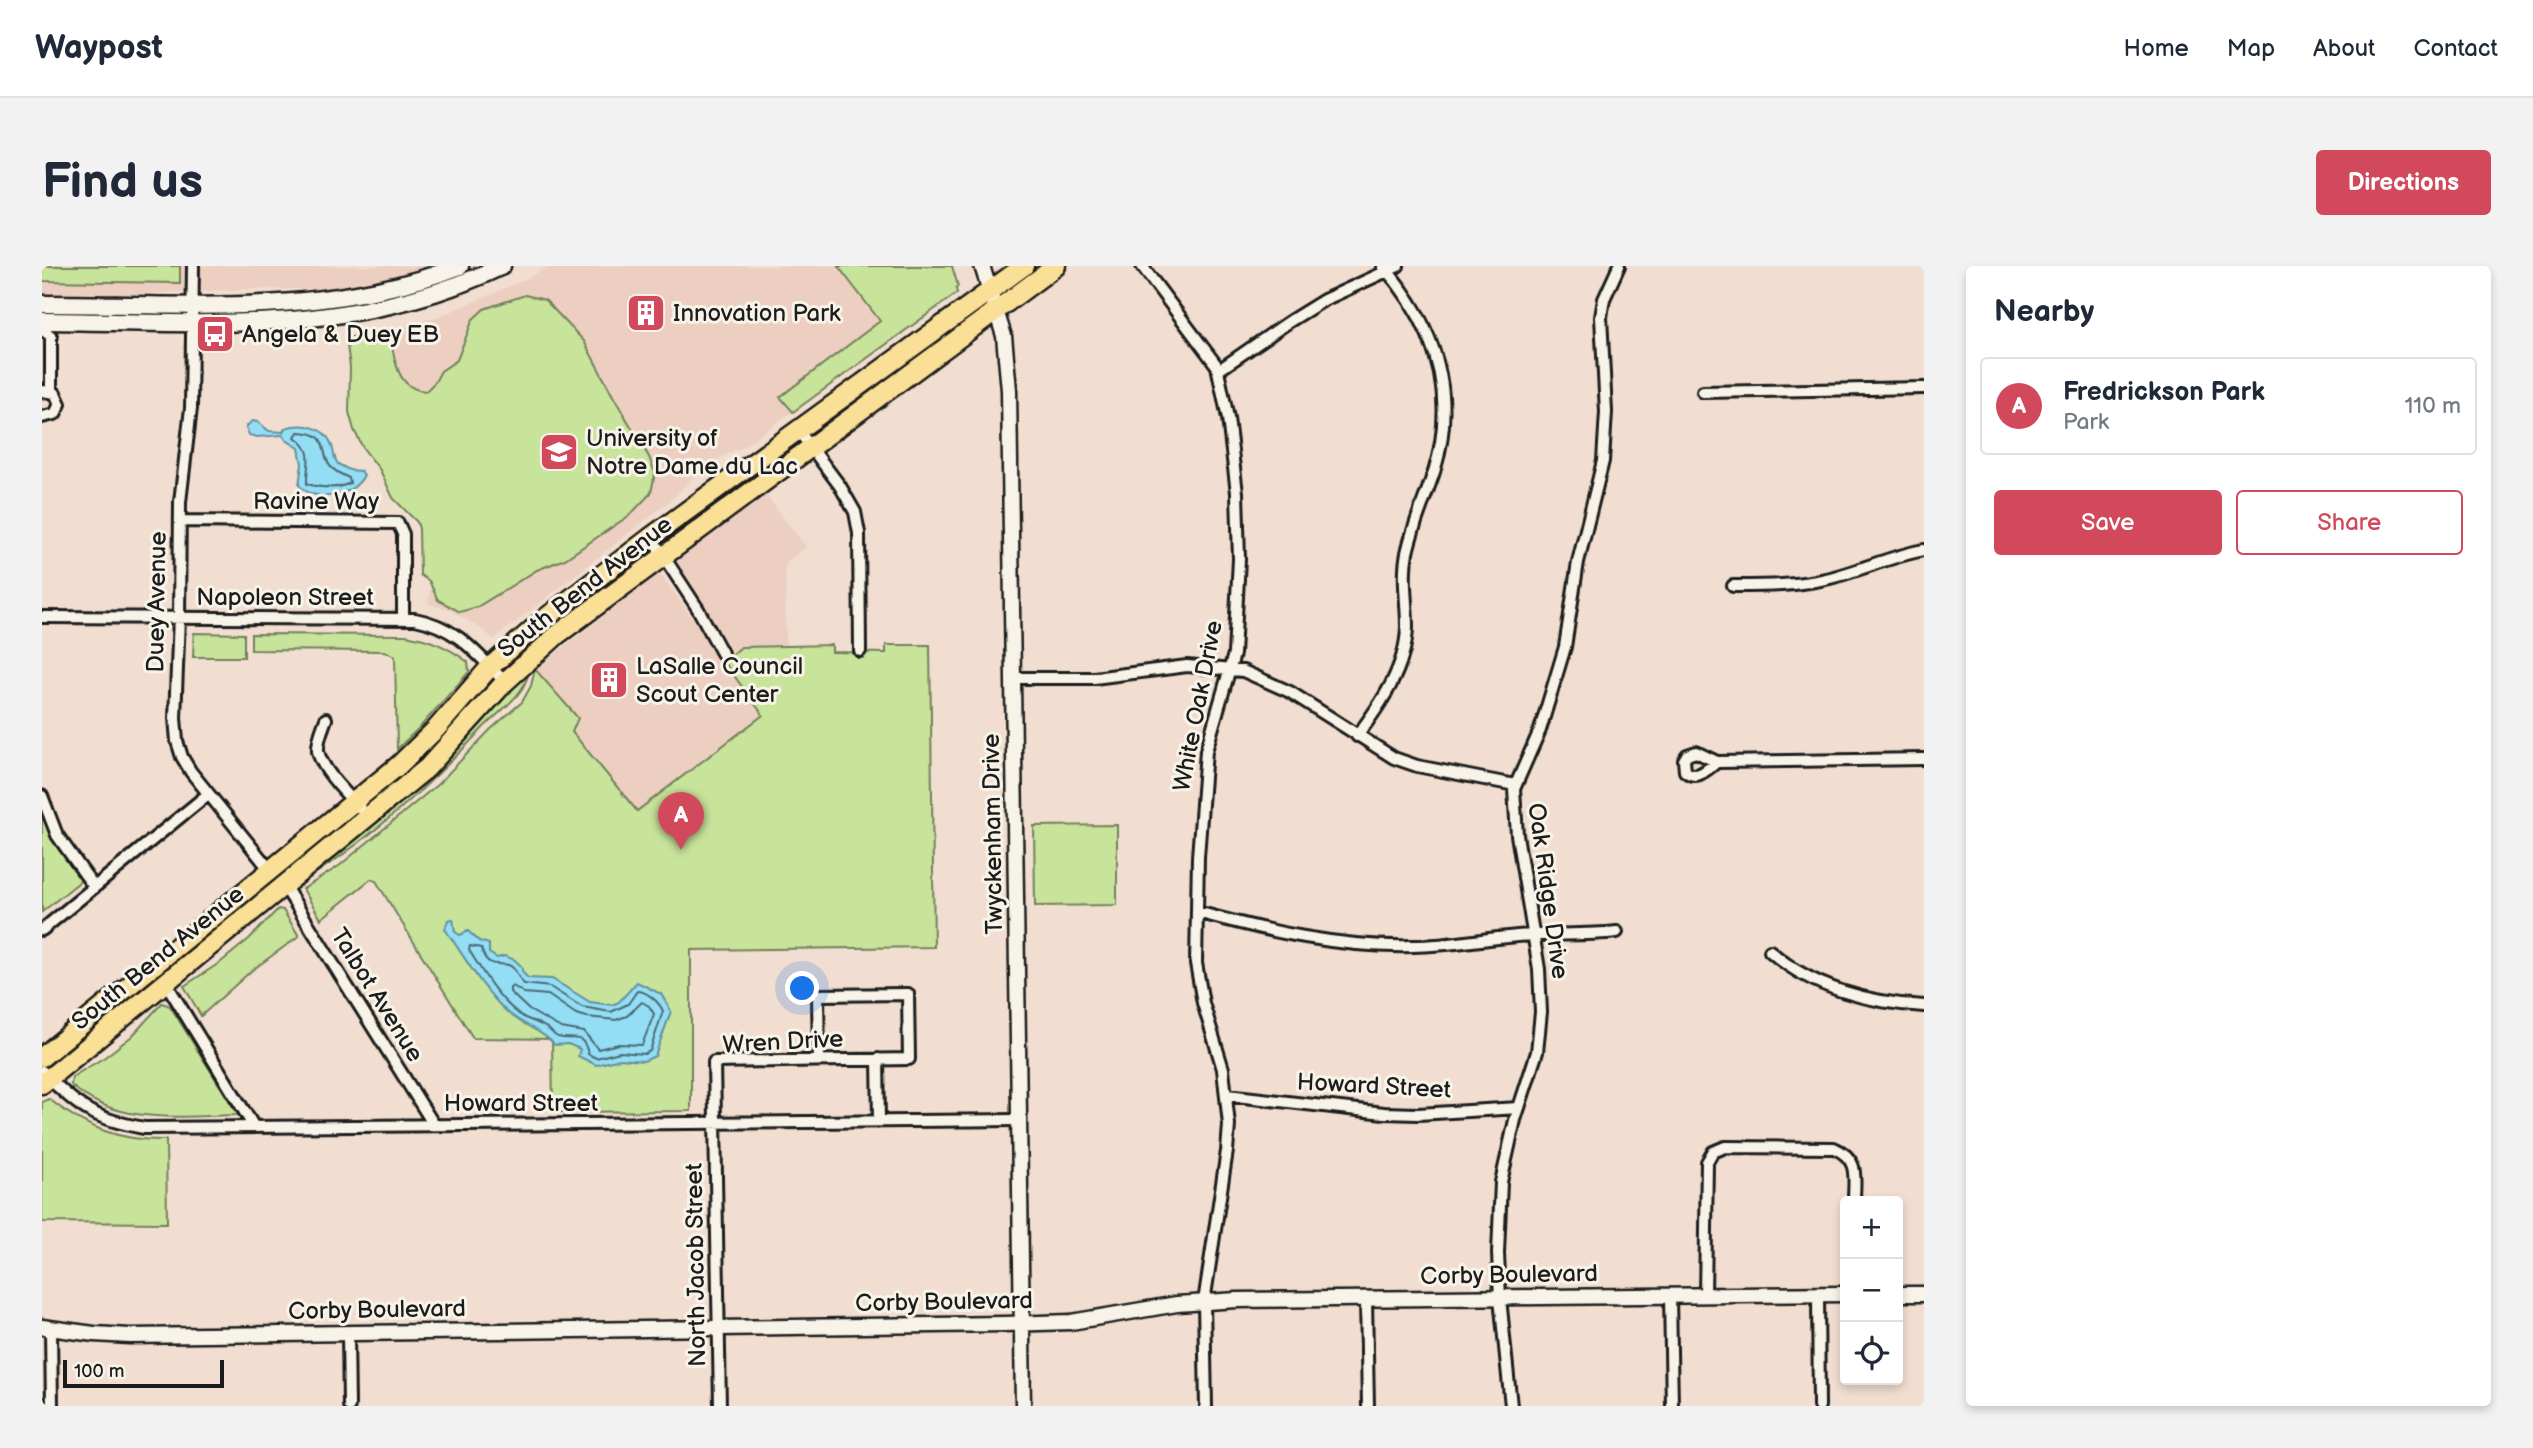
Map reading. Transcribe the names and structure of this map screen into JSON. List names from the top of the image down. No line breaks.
{"streets":{"main road":["South Bend Avenue"],"street":["Ravine Way","Napoleon Street","Duey Avenue","White Oak Drive","Twyckenham Drive","Oak Ridge Drive","Talbot Avenue","Wren Drive","Howard Street","North Jacob Street","Corby Boulevard"]},"crossings":[["Ravine Way","Napoleon Street"],["Ravine Way","Duey Avenue"],["South Bend Avenue","Napoleon Street"],["South Bend Avenue","Duey Avenue"],["South Bend Avenue","Twyckenham Drive"],["South Bend Avenue","Talbot Avenue"],["South Bend Avenue","Howard Street"],["Napoleon Street","Duey Avenue"],["White Oak Drive","Howard Street"],["White Oak Drive","Corby Boulevard"],["Twyckenham Drive","Howard Street"],["Twyckenham Drive","Corby Boulevard"],["Oak Ridge Drive","Howard Street"],["Oak Ridge Drive","Corby Boulevard"],["Talbot Avenue","Howard Street"],["Wren Drive","Howard Street"],["Wren Drive","North Jacob Street"],["Howard Street","North Jacob Street"],["North Jacob Street","Corby Boulevard"]],"places":{"building":["Innovation Park","LaSalle Council Scout Center"],"bus stop":["Angela & Duey EB"],"school or university":["University of Notre Dame du Lac"]},"scale_bar":"100 m","page":{"header":"Waypost","nav":["Home","Map","About","Contact"],"buttons":["Directions",["Save","Share"]],"title":"Find us","heading":"Nearby","list":[{"mark":"A","name":"Fredrickson Park","note":"Park","value":"110 m"}],"pins":"A","map_buttons":["+","−"],"scale":"100 m"}}
